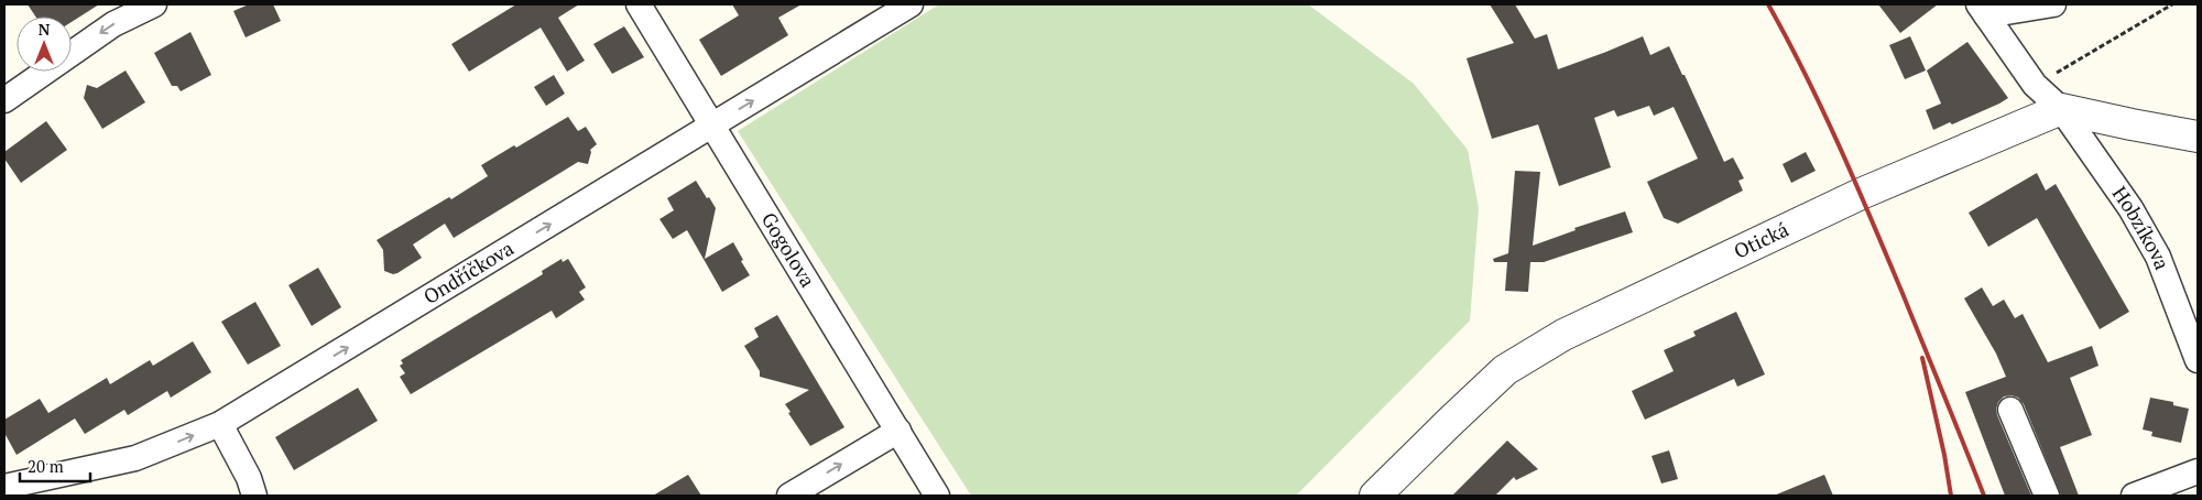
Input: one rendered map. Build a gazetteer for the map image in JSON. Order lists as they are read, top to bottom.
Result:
{
  "streets": {
    "street": [
      "Hobzíkova",
      "Otická",
      "Gogolova",
      "Ondříčkova"
    ]
  },
  "crossings": [
    ["Hobzíkova", "Otická"],
    ["Gogolova", "Ondříčkova"]
  ],
  "one_way": ["Ondříčkova"],
  "scale_bar": "20 m",
  "north": "top"
}
